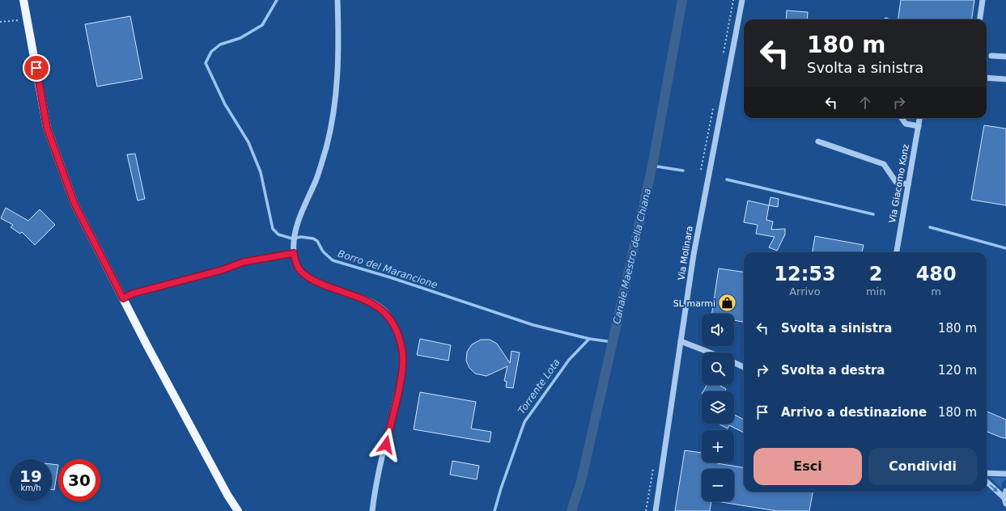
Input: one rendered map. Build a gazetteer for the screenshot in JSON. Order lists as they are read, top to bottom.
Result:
{
  "streets": {
    "street": ["Via Giacomo Konz", "Via Molinara"]
  },
  "water": ["Canale Maestro della Chiana", "Borro del Marancione", "Torrente Lota"],
  "places": {
    "shop": ["SL marmi"]
  },
  "page": {
    "turn": ["180 m", "Svolta a sinistra"],
    "eta": [
      "12:53",
      "Arrivo",
      "2",
      "min",
      "480",
      "m"
    ],
    "list": [
      {
        "name": "Svolta a sinistra",
        "value": "180 m"
      },
      {
        "name": "Svolta a destra",
        "value": "120 m"
      },
      {
        "name": "Arrivo a destinazione",
        "value": "180 m"
      }
    ],
    "map_buttons": ["+", "−"],
    "buttons": ["Esci", "Condividi"],
    "speed": "19 km/h",
    "limit": "30"
  }
}
